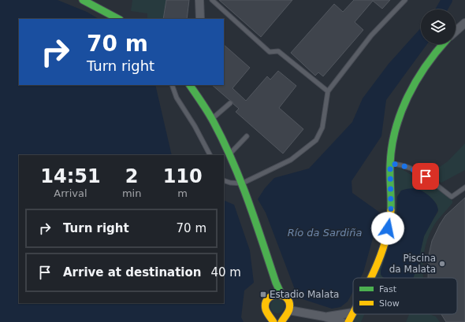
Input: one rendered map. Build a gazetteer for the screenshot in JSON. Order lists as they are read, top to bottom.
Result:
{
  "water": ["Río da Sardiña"],
  "places": {
    "other": ["Piscina da Malata"],
    "transit": ["Estadio Malata"]
  },
  "legend": ["Fast", "Slow"],
  "page": {
    "turn": ["70 m", "Turn right"],
    "eta": [
      "14:51",
      "Arrival",
      "2",
      "min",
      "110",
      "m"
    ],
    "list": [
      {
        "name": "Turn right",
        "value": "70 m"
      },
      {
        "name": "Arrive at destination",
        "value": "40 m"
      }
    ]
  }
}
